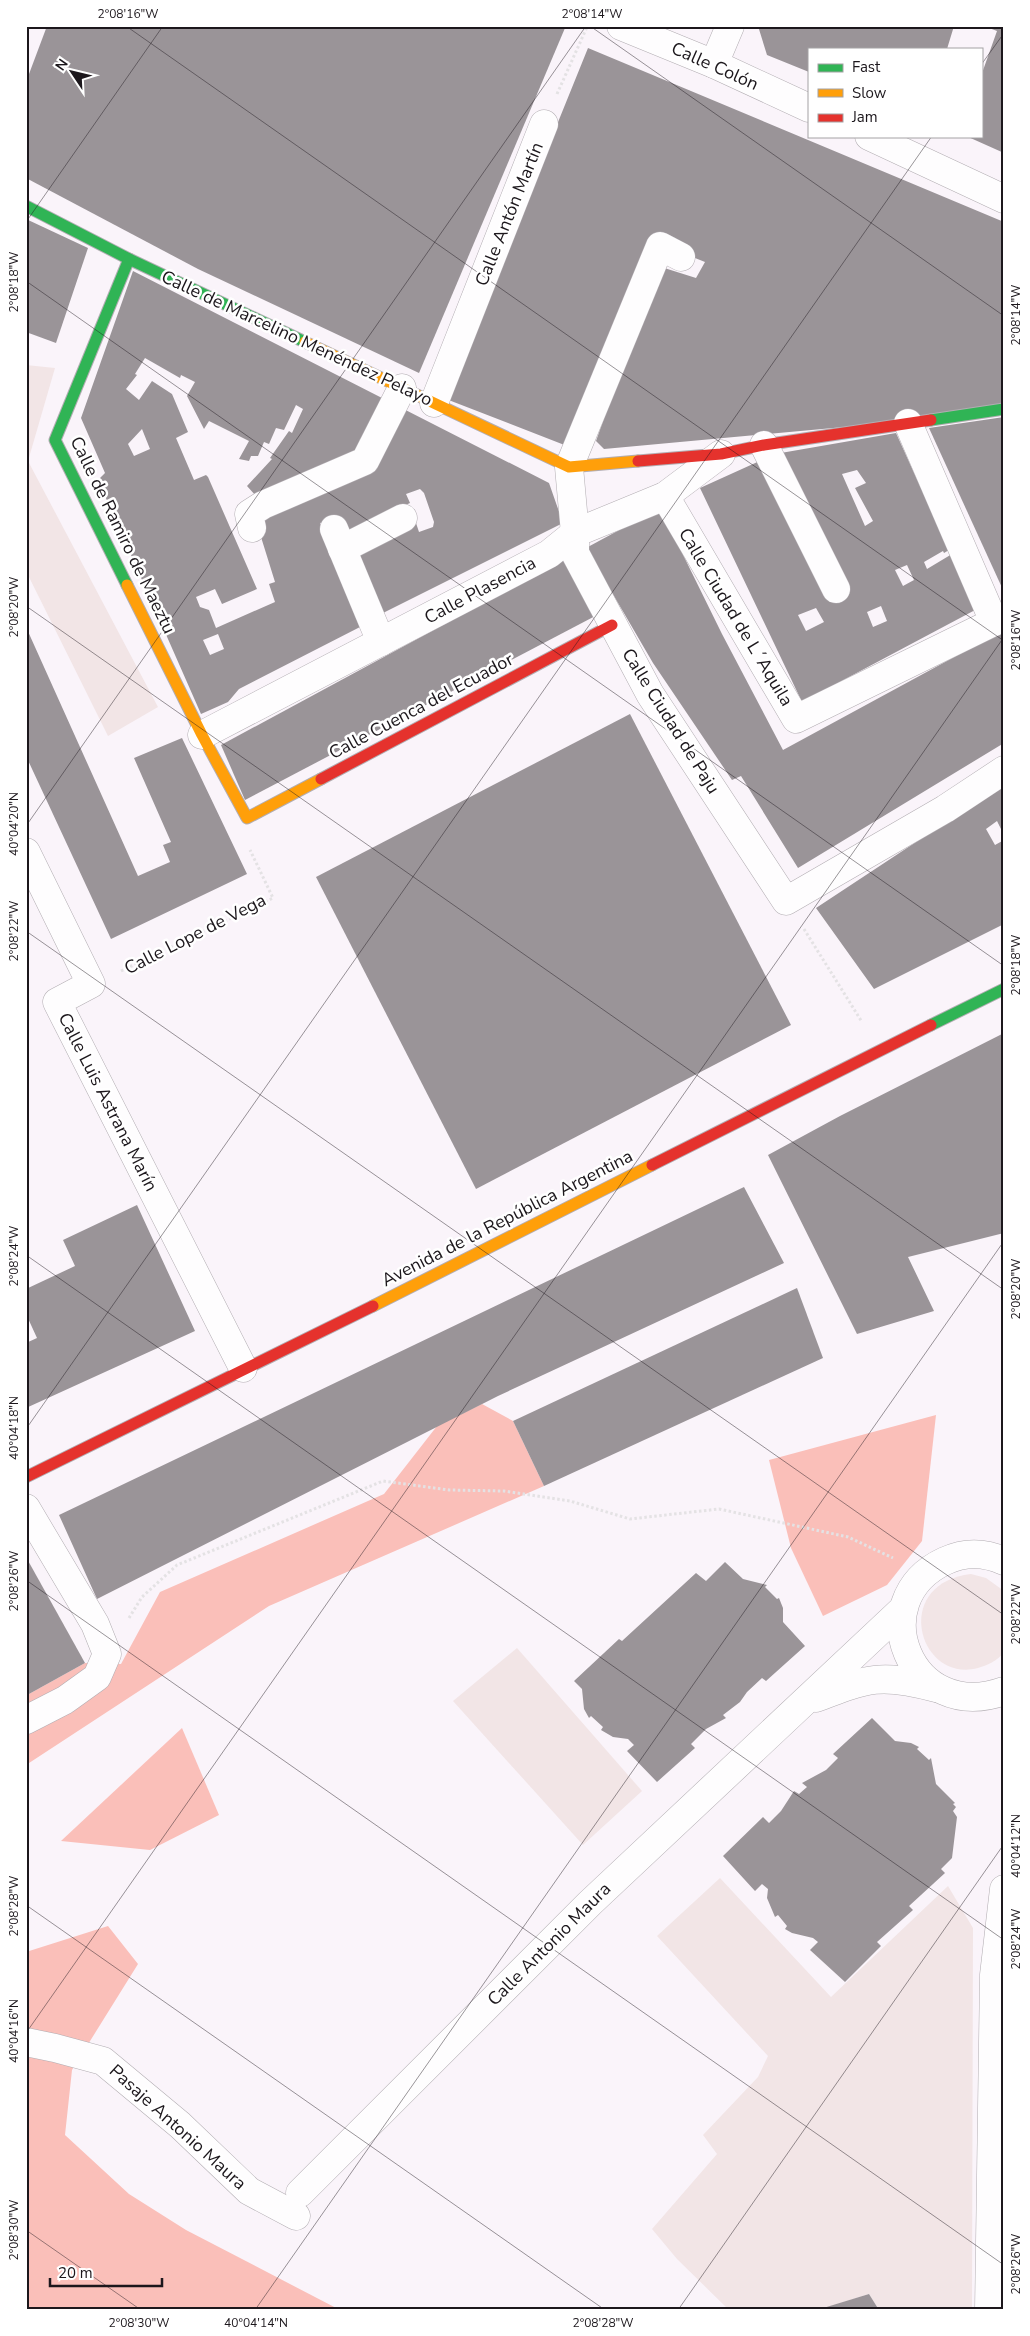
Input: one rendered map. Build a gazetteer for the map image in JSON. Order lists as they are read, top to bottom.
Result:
{
  "streets": {
    "street": [
      "Calle Colón",
      "Calle Antón Martín",
      "Calle de Marcelino Menéndez Pelayo",
      "Calle de Ramiro de Maeztu",
      "Calle Plasencia",
      "Calle Ciudad de L´Aquila",
      "Calle Cuenca del Ecuador",
      "Calle Ciudad de Paju",
      "Calle Luis Astrana Marín",
      "Avenida de la República Argentina",
      "Calle Antonio Maura",
      "Pasaje Antonio Maura"
    ],
    "path": ["Calle Lope de Vega"]
  },
  "crossings": [
    ["Calle Antón Martín", "Calle de Marcelino Menéndez Pelayo"],
    ["Calle de Marcelino Menéndez Pelayo", "Calle de Ramiro de Maeztu"],
    ["Calle de Marcelino Menéndez Pelayo", "Calle Plasencia"],
    ["Calle de Marcelino Menéndez Pelayo", "Calle Ciudad de L´Aquila"],
    ["Calle de Marcelino Menéndez Pelayo", "Calle Ciudad de Paju"],
    ["Calle de Ramiro de Maeztu", "Calle Plasencia"],
    ["Calle de Ramiro de Maeztu", "Calle Cuenca del Ecuador"],
    ["Calle de Ramiro de Maeztu", "Calle Lope de Vega"],
    ["Calle Plasencia", "Calle Ciudad de Paju"],
    ["Calle Cuenca del Ecuador", "Calle Ciudad de Paju"],
    ["Calle Cuenca del Ecuador", "Calle Lope de Vega"],
    ["Calle Lope de Vega", "Calle Luis Astrana Marín"],
    ["Calle Luis Astrana Marín", "Avenida de la República Argentina"],
    ["Calle Antonio Maura", "Pasaje Antonio Maura"]
  ],
  "legend": ["Fast", "Slow", "Jam"],
  "scale_bar": "20 m",
  "north": "top left",
  "coordinates": [
    "2°08'16\"W",
    "2°08'14\"W",
    "2°08'18\"W",
    "2°08'20\"W",
    "40°04'20\"N",
    "2°08'22\"W",
    "2°08'24\"W",
    "40°04'18\"N",
    "2°08'26\"W",
    "40°04'12\"N",
    "2°08'28\"W",
    "40°04'16\"N",
    "2°08'30\"W",
    "40°04'14\"N"
  ]
}
